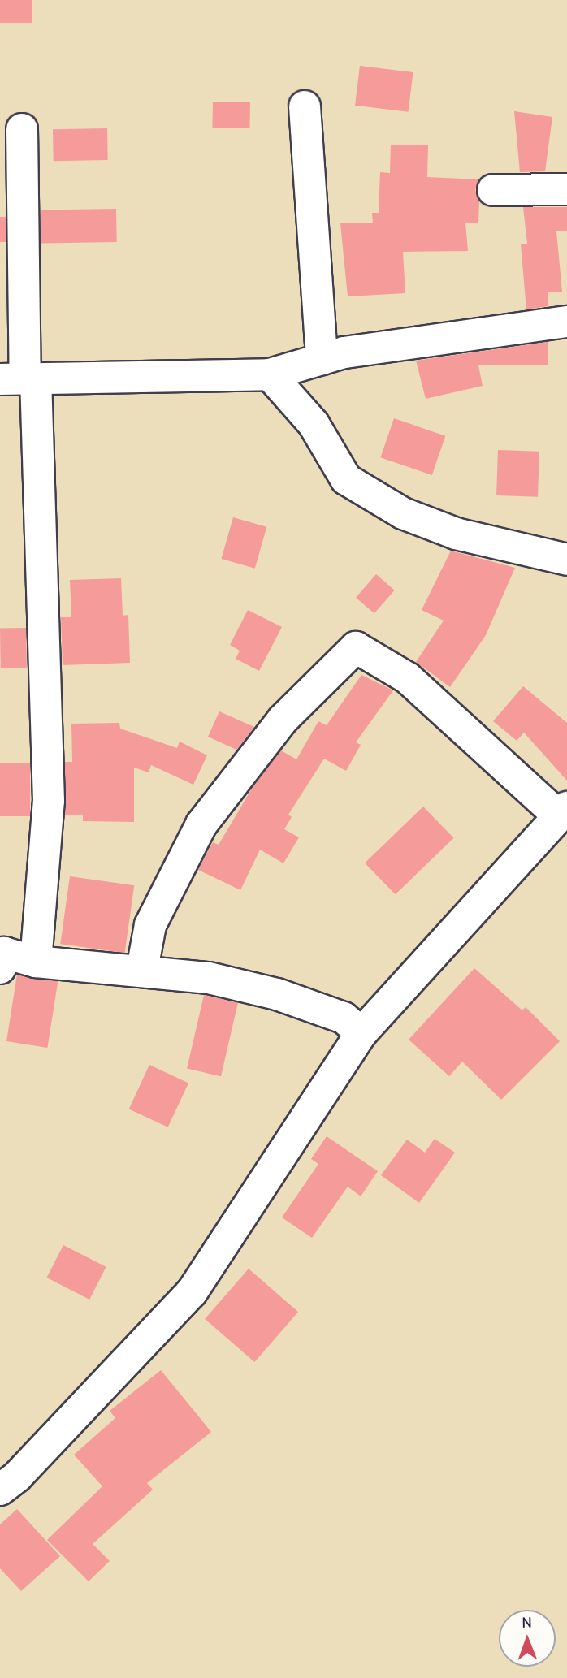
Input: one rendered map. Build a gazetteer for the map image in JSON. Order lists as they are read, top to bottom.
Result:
{
  "north": "top"
}
